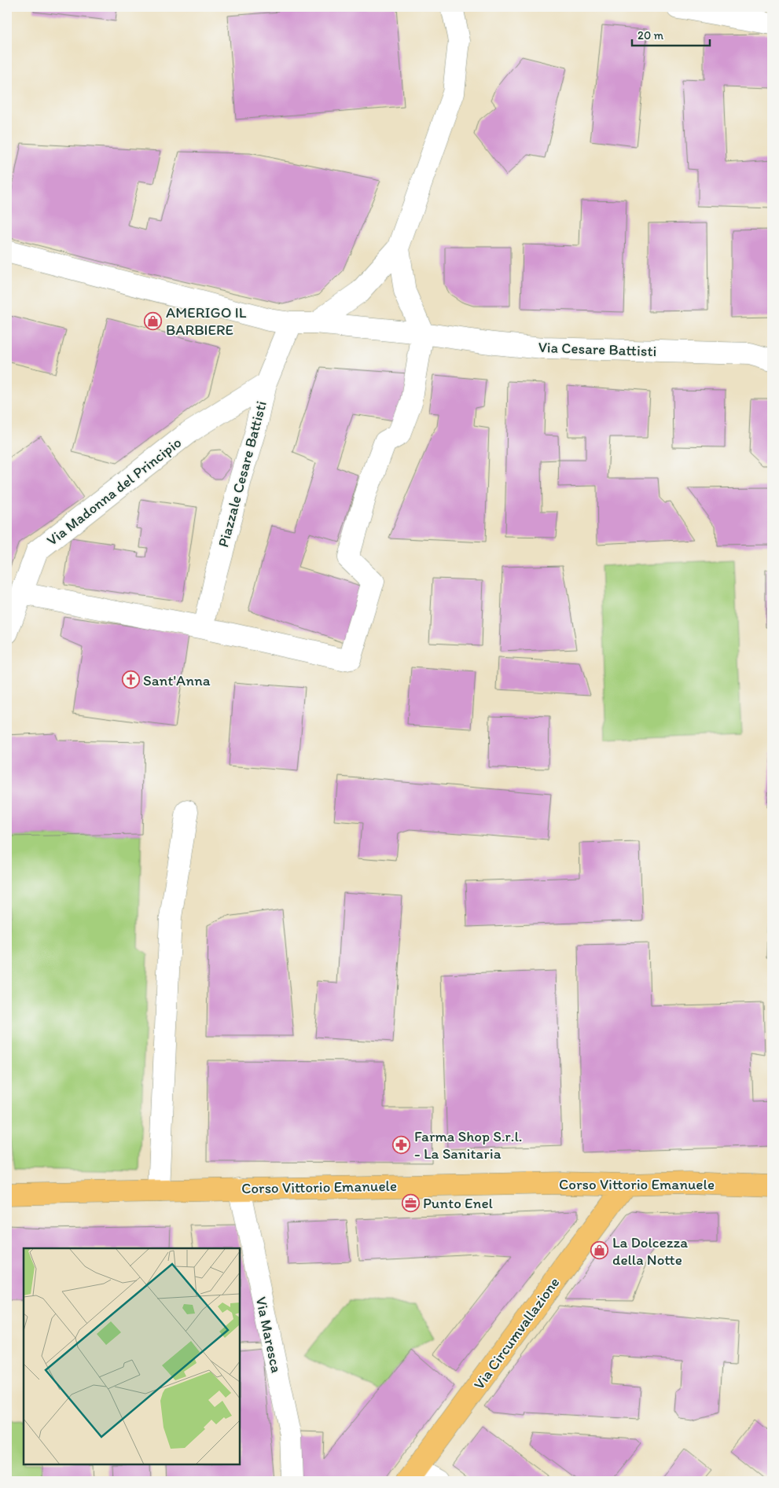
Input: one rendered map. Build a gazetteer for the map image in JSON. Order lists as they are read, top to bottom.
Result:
{
  "streets": {
    "main road": ["Corso Vittorio Emanuele", "Via Circumvallazione"],
    "street": [
      "Via Cesare Battisti",
      "Piazzale Cesare Battisti",
      "Via Madonna del Principio",
      "Via Maresca"
    ]
  },
  "crossings": [
    ["Via Cesare Battisti", "Piazzale Cesare Battisti"],
    ["Piazzale Cesare Battisti", "Via Madonna del Principio"],
    ["Corso Vittorio Emanuele", "Via Circumvallazione"],
    ["Corso Vittorio Emanuele", "Via Maresca"]
  ],
  "places": {
    "shop": ["AMERIGO IL BARBIERE", "La Dolcezza della Notte"],
    "church": ["Sant'Anna"],
    "pharmacy": ["Farma Shop S.r.l. - La Sanitaria"],
    "office": ["Punto Enel"]
  },
  "scale_bar": "20 m"
}
